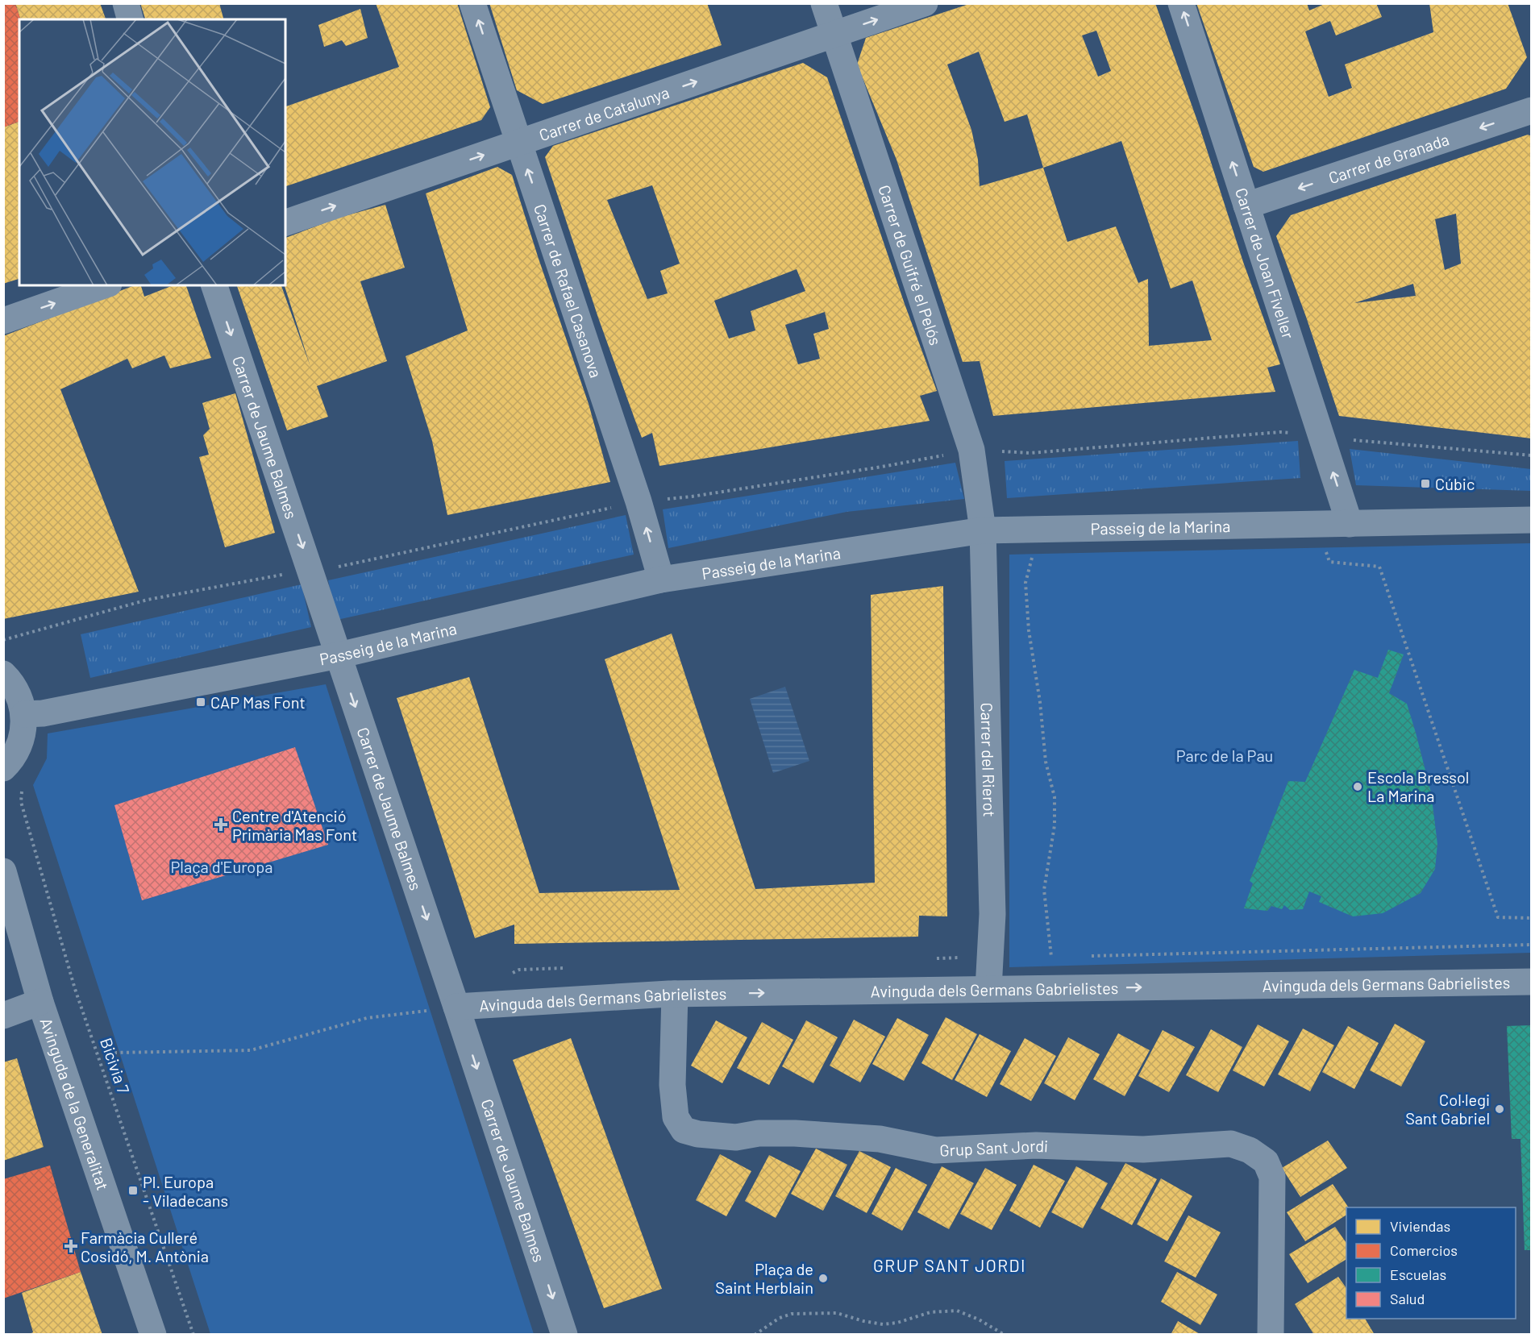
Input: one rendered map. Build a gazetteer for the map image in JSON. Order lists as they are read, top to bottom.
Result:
{
  "streets": {
    "street": [
      "Carrer de Catalunya",
      "Carrer de Granada",
      "Carrer de Joan Fiveller",
      "Carrer de Guifré el Pelós",
      "Carrer de Rafael Casanova",
      "Carrer de Jaume Balmes",
      "Passeig de la Marina",
      "Carrer del Rierot",
      "Avinguda dels Germans Gabrielistes",
      "Avinguda de la Generalitat",
      "Grup Sant Jordi"
    ],
    "path": ["Bicivia 7"]
  },
  "crossings": [
    ["Carrer de Catalunya", "Carrer de Guifré el Pelós"],
    ["Carrer de Catalunya", "Carrer de Rafael Casanova"],
    ["Carrer de Granada", "Carrer de Joan Fiveller"],
    ["Carrer de Joan Fiveller", "Passeig de la Marina"],
    ["Carrer de Guifré el Pelós", "Passeig de la Marina"],
    ["Carrer de Guifré el Pelós", "Carrer del Rierot"],
    ["Carrer de Rafael Casanova", "Passeig de la Marina"],
    ["Carrer de Jaume Balmes", "Passeig de la Marina"],
    ["Carrer de Jaume Balmes", "Avinguda dels Germans Gabrielistes"],
    ["Passeig de la Marina", "Carrer del Rierot"],
    ["Carrer del Rierot", "Avinguda dels Germans Gabrielistes"],
    ["Avinguda dels Germans Gabrielistes", "Grup Sant Jordi"]
  ],
  "one_way": [
    "Carrer de Catalunya",
    "Carrer de Granada",
    "Carrer de Joan Fiveller",
    "Carrer de Rafael Casanova",
    "Carrer de Jaume Balmes",
    "Avinguda dels Germans Gabrielistes"
  ],
  "districts": ["GRUP SANT JORDI"],
  "parks": ["Parc de la Pau", "Plaça d'Europa"],
  "places": {
    "transit": ["Cúbic", "CAP Mas Font", "Pl. Europa - Viladecans"],
    "other": ["Escola Bressol La Marina", "Col·legi Sant Gabriel", "Plaça de Saint Herblain"],
    "health": ["Centre d'Atenció Primària Mas Font", "Farmàcia Culleré Cosidó, M. Antònia"]
  },
  "legend": [
    "Viviendas",
    "Comercios",
    "Escuelas",
    "Salud"
  ]
}
